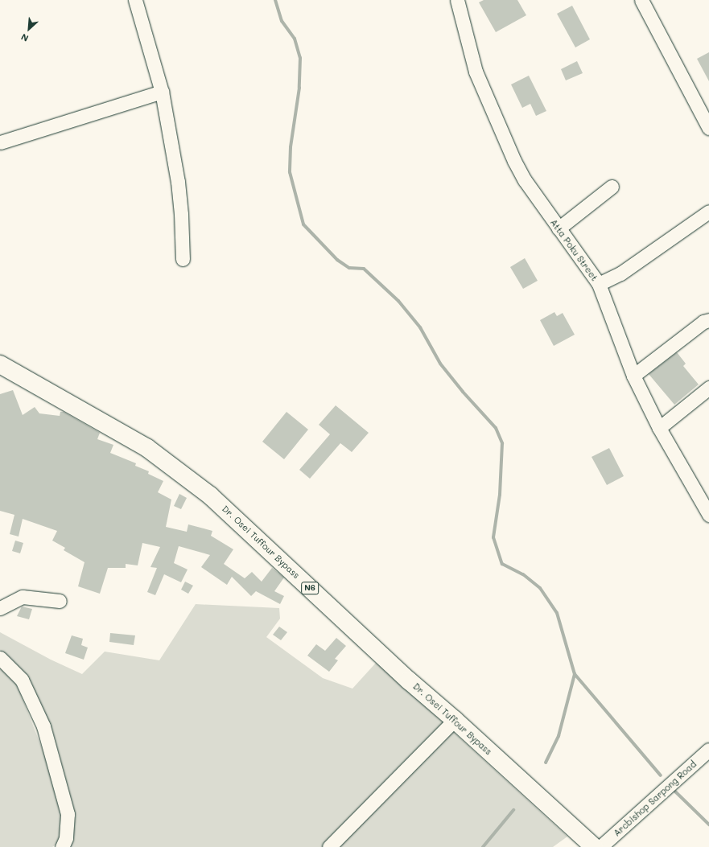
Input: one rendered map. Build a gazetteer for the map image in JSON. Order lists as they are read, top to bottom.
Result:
{
  "streets": {
    "highway": ["Dr. Osei Tuffour Bypass", "N6"],
    "street": ["Atta Poku Street", "Arcbishop Sarpong Road"]
  },
  "north": "bottom left"
}
